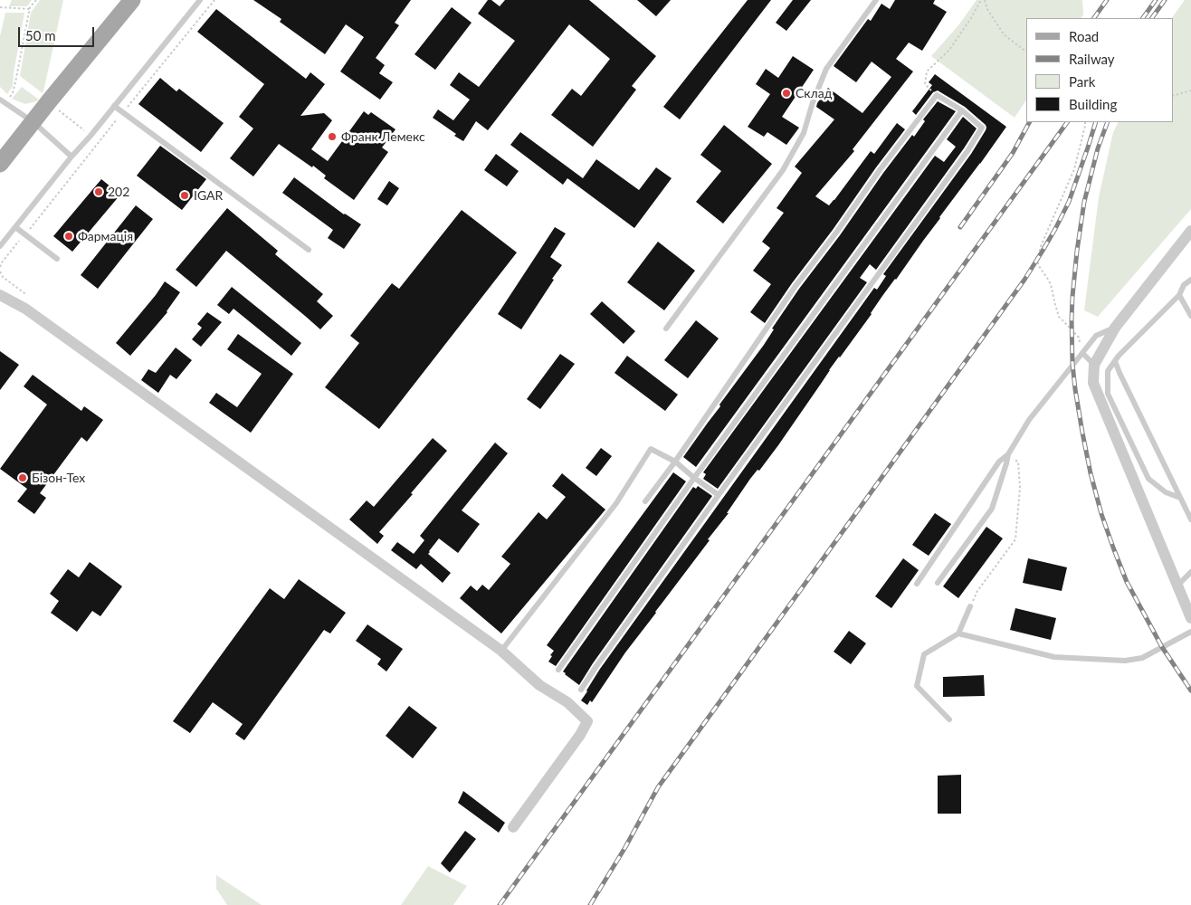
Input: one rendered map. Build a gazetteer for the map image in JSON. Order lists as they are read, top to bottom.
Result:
{
  "places": [
    "Склад",
    "Франк Лемекс",
    "202",
    "IGAR",
    "Фармація",
    "Бізон-Тех"
  ],
  "legend": [
    "Road",
    "Railway",
    "Park",
    "Building"
  ],
  "scale_bar": "50 m"
}
